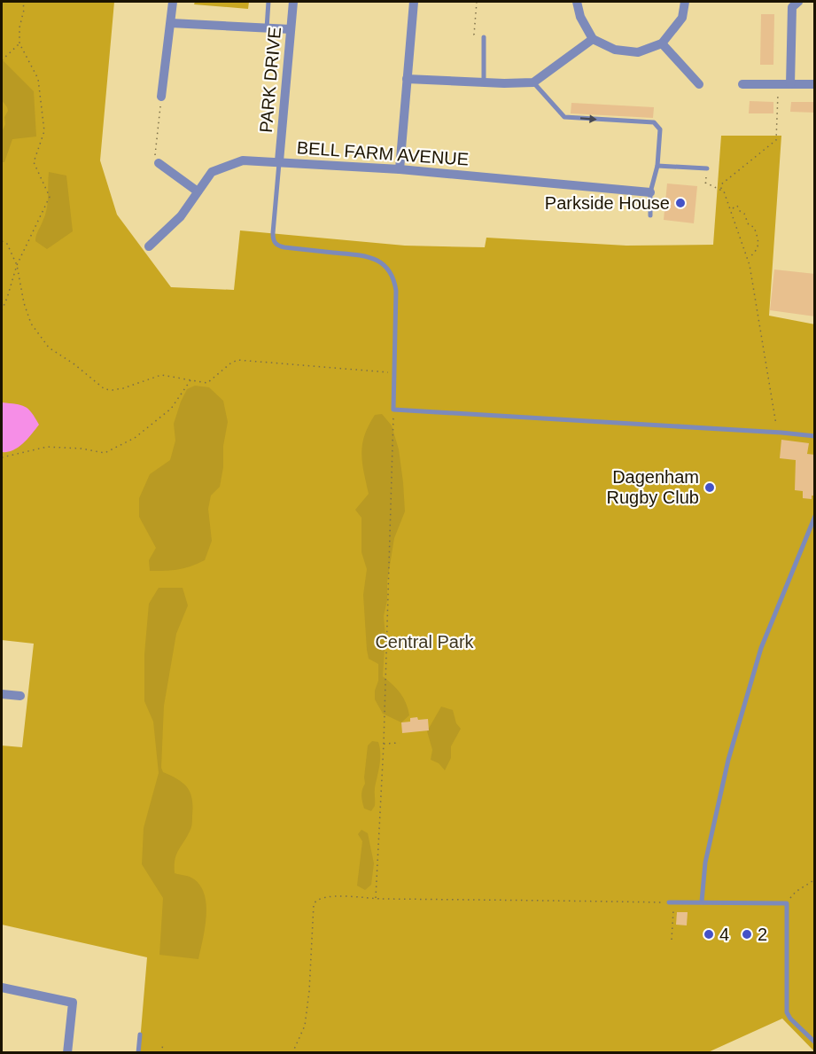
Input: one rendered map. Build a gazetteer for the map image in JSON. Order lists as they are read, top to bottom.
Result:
{
  "streets": {
    "street": ["PARK DRIVE", "BELL FARM AVENUE"]
  },
  "crossings": [
    ["PARK DRIVE", "BELL FARM AVENUE"]
  ],
  "parks": ["Central Park"],
  "places": [
    "Parkside House",
    "Dagenham Rugby Club",
    "4",
    "2"
  ]
}
